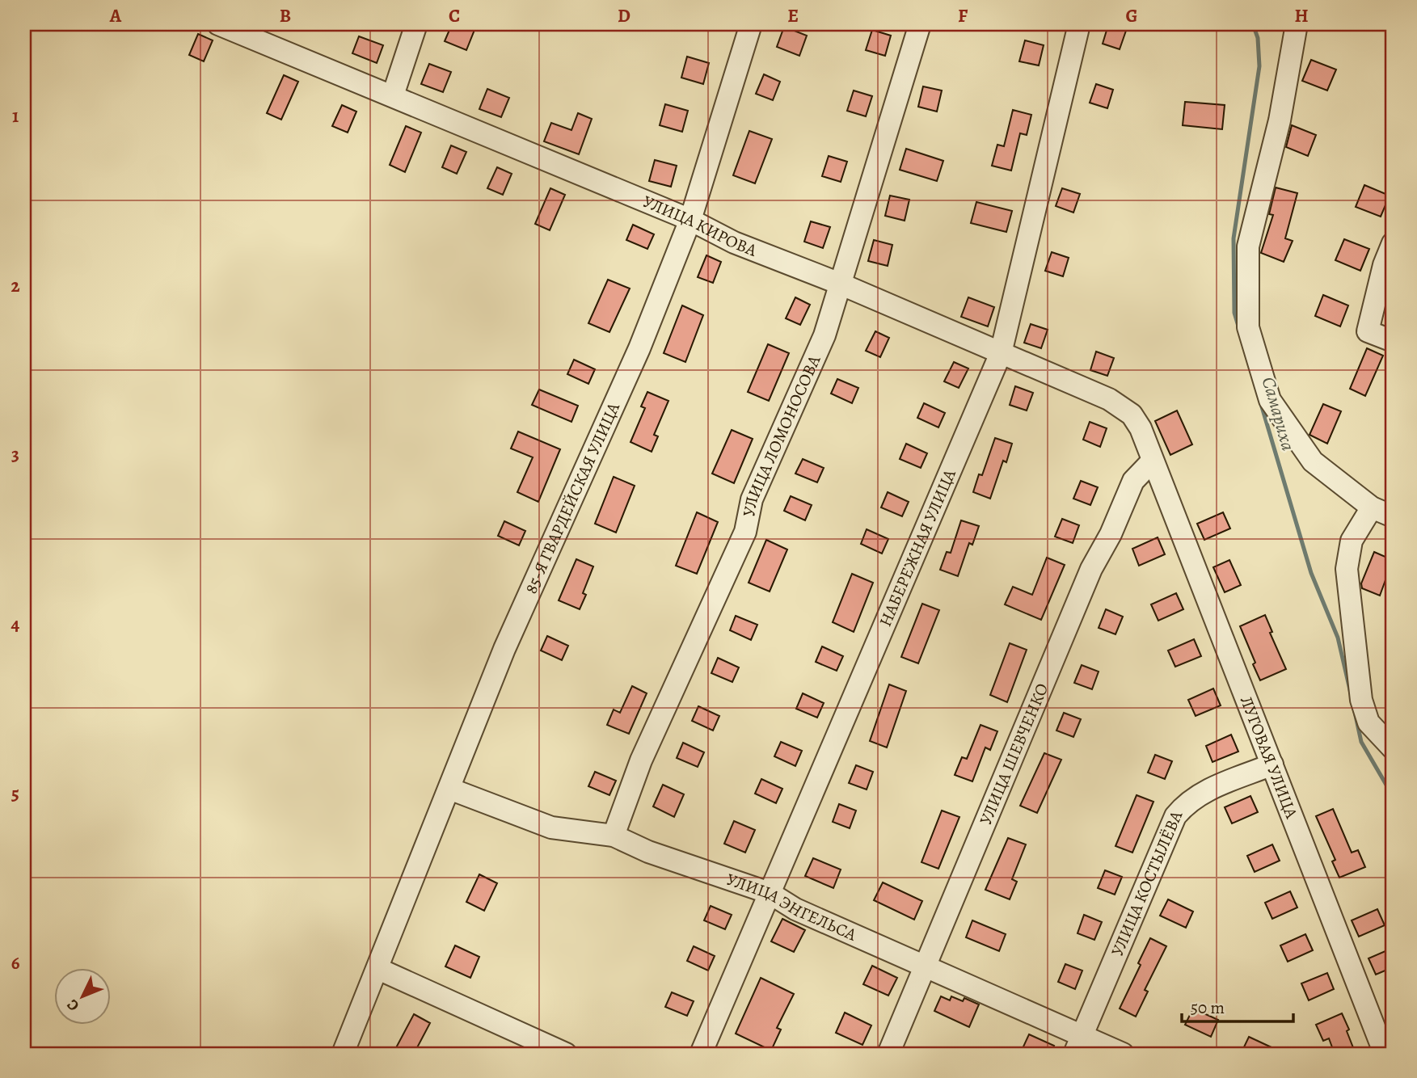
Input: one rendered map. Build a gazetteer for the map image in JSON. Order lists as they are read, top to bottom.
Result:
{
  "streets": {
    "street": [
      "УЛИЦА КИРОВА",
      "УЛИЦА ЛОМОНОСОВА",
      "85-Я ГВАРДЕЙСКАЯ УЛИЦА",
      "НАБЕРЕЖНАЯ УЛИЦА",
      "УЛИЦА ШЕВЧЕНКО",
      "ЛУГОВАЯ УЛИЦА",
      "УЛИЦА КОСТЫЛЁВА",
      "УЛИЦА ЭНГЕЛЬСА"
    ]
  },
  "crossings": [
    ["УЛИЦА КИРОВА", "УЛИЦА ЛОМОНОСОВА"],
    ["УЛИЦА КИРОВА", "85-Я ГВАРДЕЙСКАЯ УЛИЦА"],
    ["УЛИЦА КИРОВА", "НАБЕРЕЖНАЯ УЛИЦА"],
    ["УЛИЦА КИРОВА", "УЛИЦА ШЕВЧЕНКО"],
    ["УЛИЦА КИРОВА", "ЛУГОВАЯ УЛИЦА"],
    ["УЛИЦА ЛОМОНОСОВА", "УЛИЦА ЭНГЕЛЬСА"],
    ["85-Я ГВАРДЕЙСКАЯ УЛИЦА", "УЛИЦА ЭНГЕЛЬСА"],
    ["НАБЕРЕЖНАЯ УЛИЦА", "УЛИЦА ЭНГЕЛЬСА"],
    ["УЛИЦА ШЕВЧЕНКО", "ЛУГОВАЯ УЛИЦА"],
    ["УЛИЦА ШЕВЧЕНКО", "УЛИЦА ЭНГЕЛЬСА"],
    ["ЛУГОВАЯ УЛИЦА", "УЛИЦА КОСТЫЛЁВА"],
    ["УЛИЦА КОСТЫЛЁВА", "УЛИЦА ЭНГЕЛЬСА"]
  ],
  "water": ["Самариха"],
  "scale_bar": "50 m",
  "north": "bottom left",
  "grid": {
    "columns": [
      "A",
      "B",
      "C",
      "D",
      "E",
      "F",
      "G",
      "H"
    ],
    "rows": [
      "1",
      "2",
      "3",
      "4",
      "5",
      "6"
    ]
  }
}
